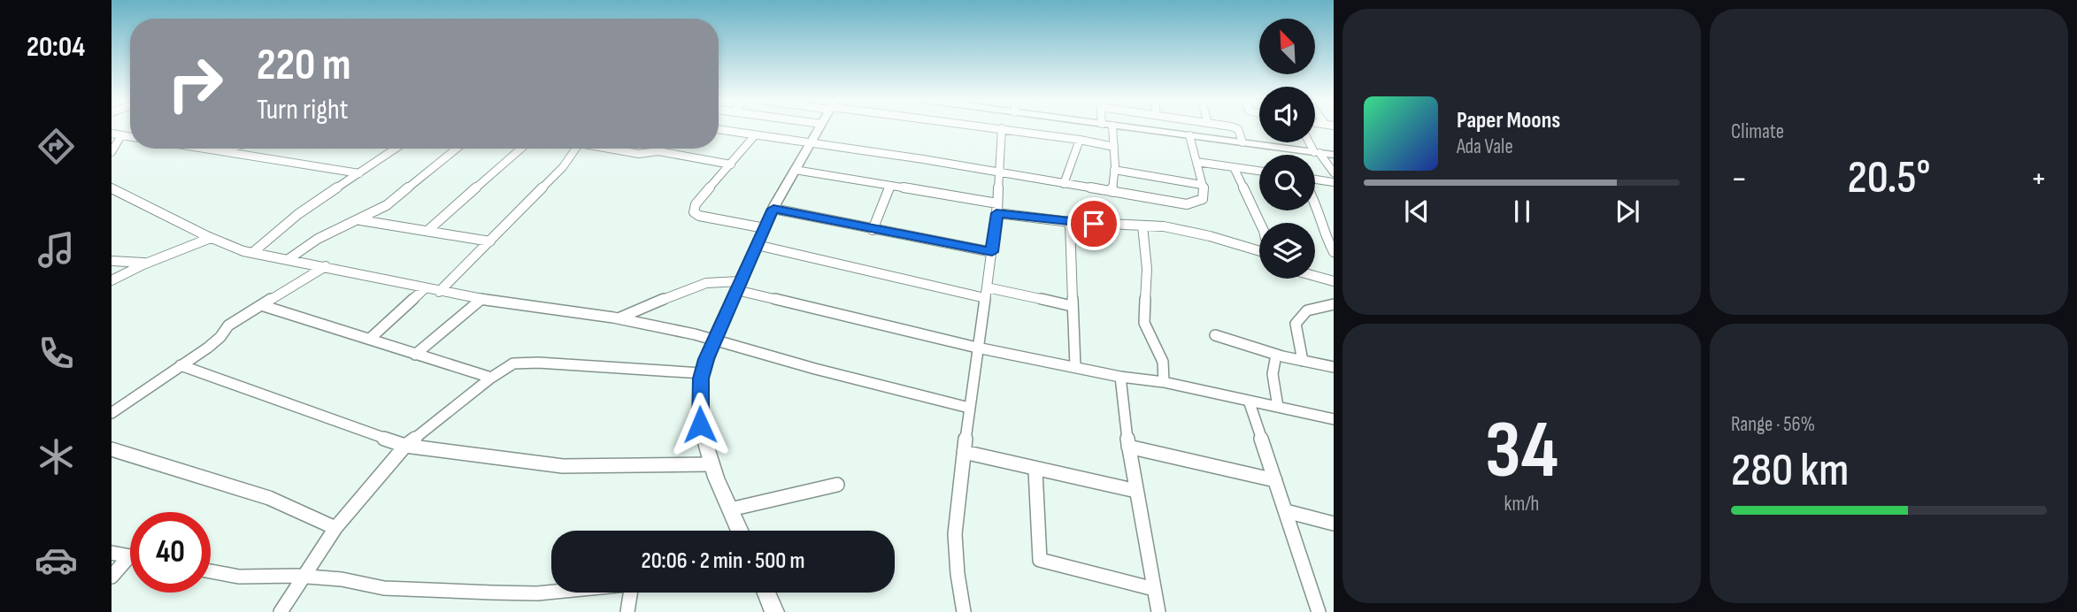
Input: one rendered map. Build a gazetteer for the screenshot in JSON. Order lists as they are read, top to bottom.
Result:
{
  "north": "top left",
  "page": {
    "tabs": "20:04",
    "tile": [
      "Climate",
      ["34", "km/h"],
      ["Range · 56%", "280 km"]
    ],
    "turn": ["220 m", "Turn right"],
    "song": ["Paper Moons", "Ada Vale"],
    "heat": ["−", "20.5°", "+"],
    "limit": "40",
    "trip": "20:06 · 2 min · 500 m"
  }
}
